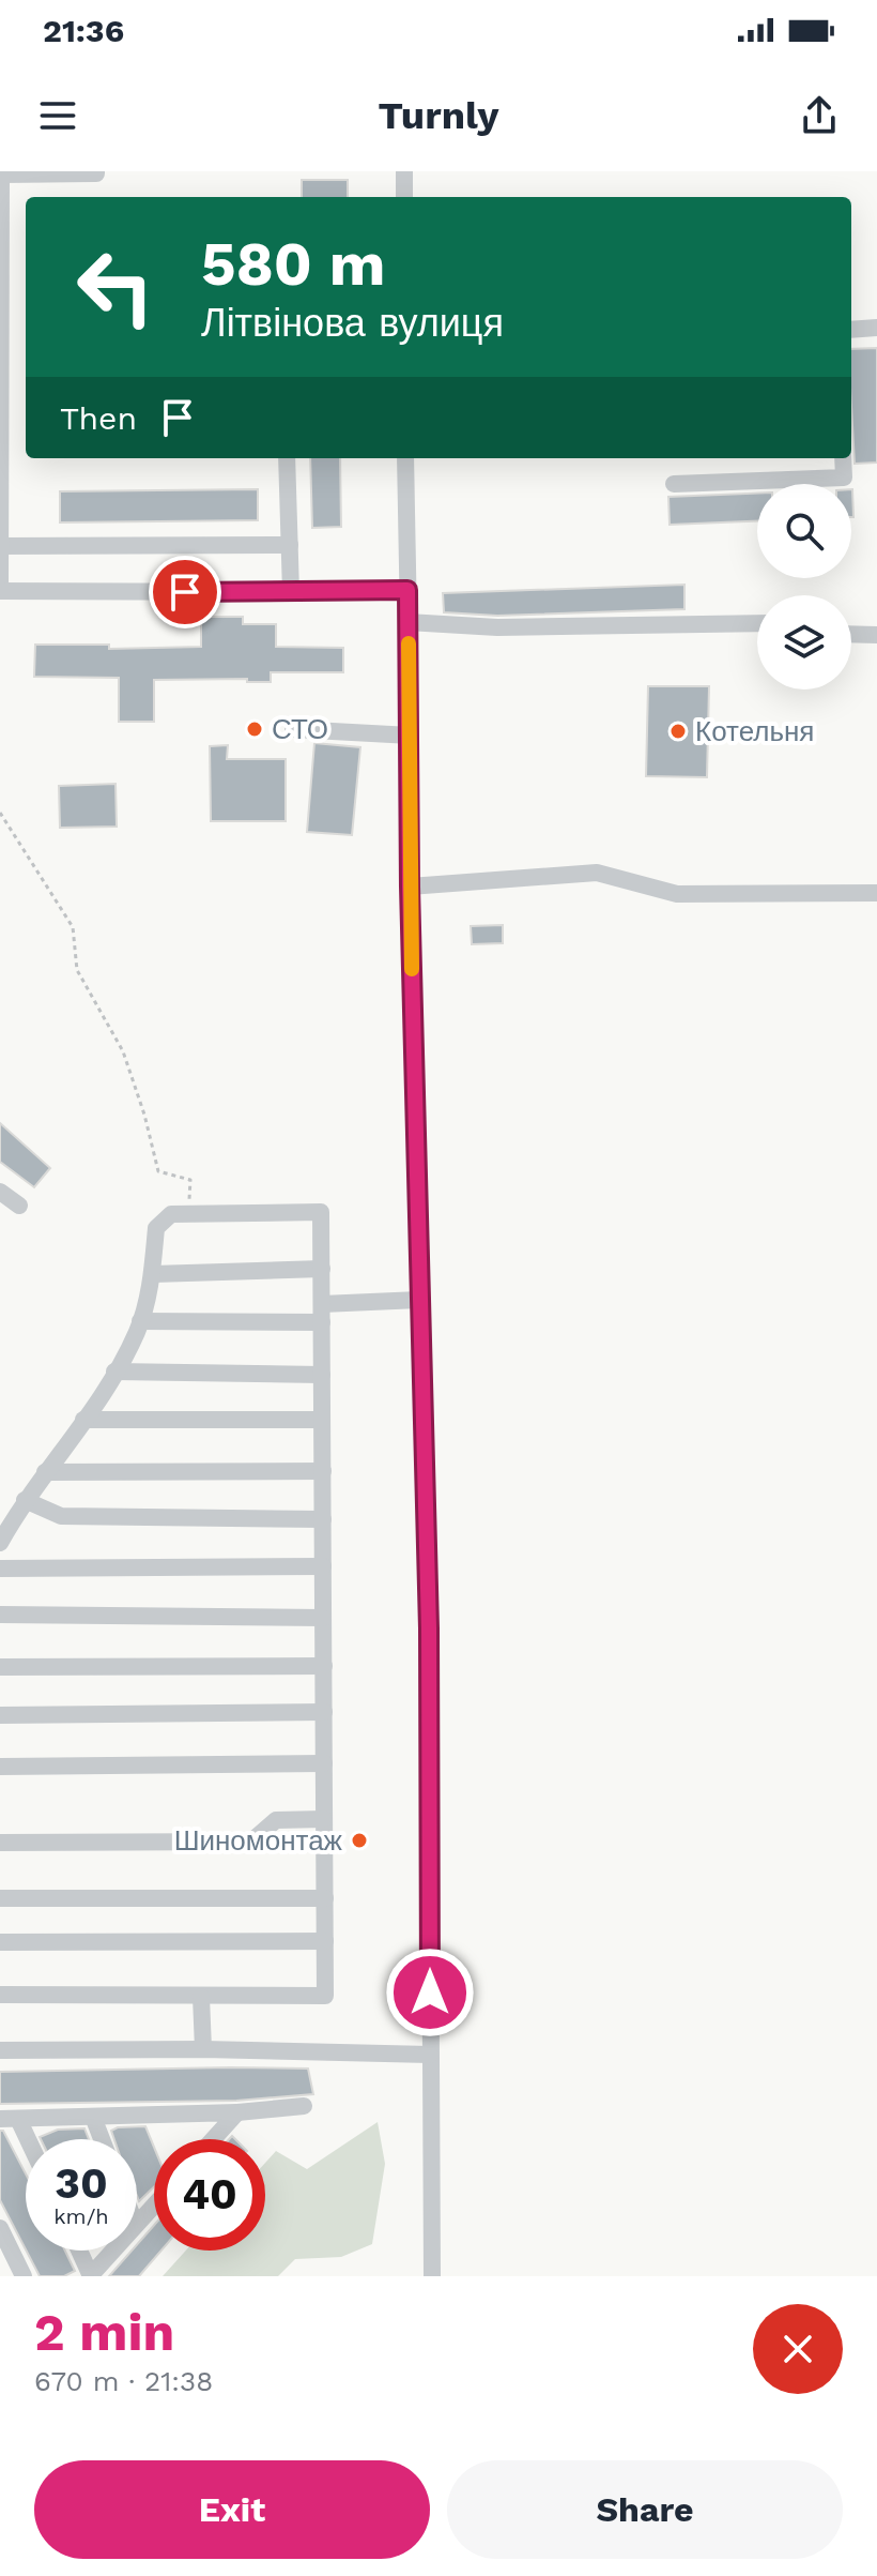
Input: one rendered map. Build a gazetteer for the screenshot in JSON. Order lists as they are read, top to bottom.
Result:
{
  "places": ["СТО", "Котельня", "Шиномонтаж"],
  "page": {
    "status": "21:36",
    "header": "Turnly",
    "turn": ["580 m", "Літвінова вулиця"],
    "then": "Then",
    "speed": "30 km/h",
    "limit": "40",
    "heading": ["2 min", "670 m · 21:38"],
    "buttons": ["Exit", "Share"]
  }
}
